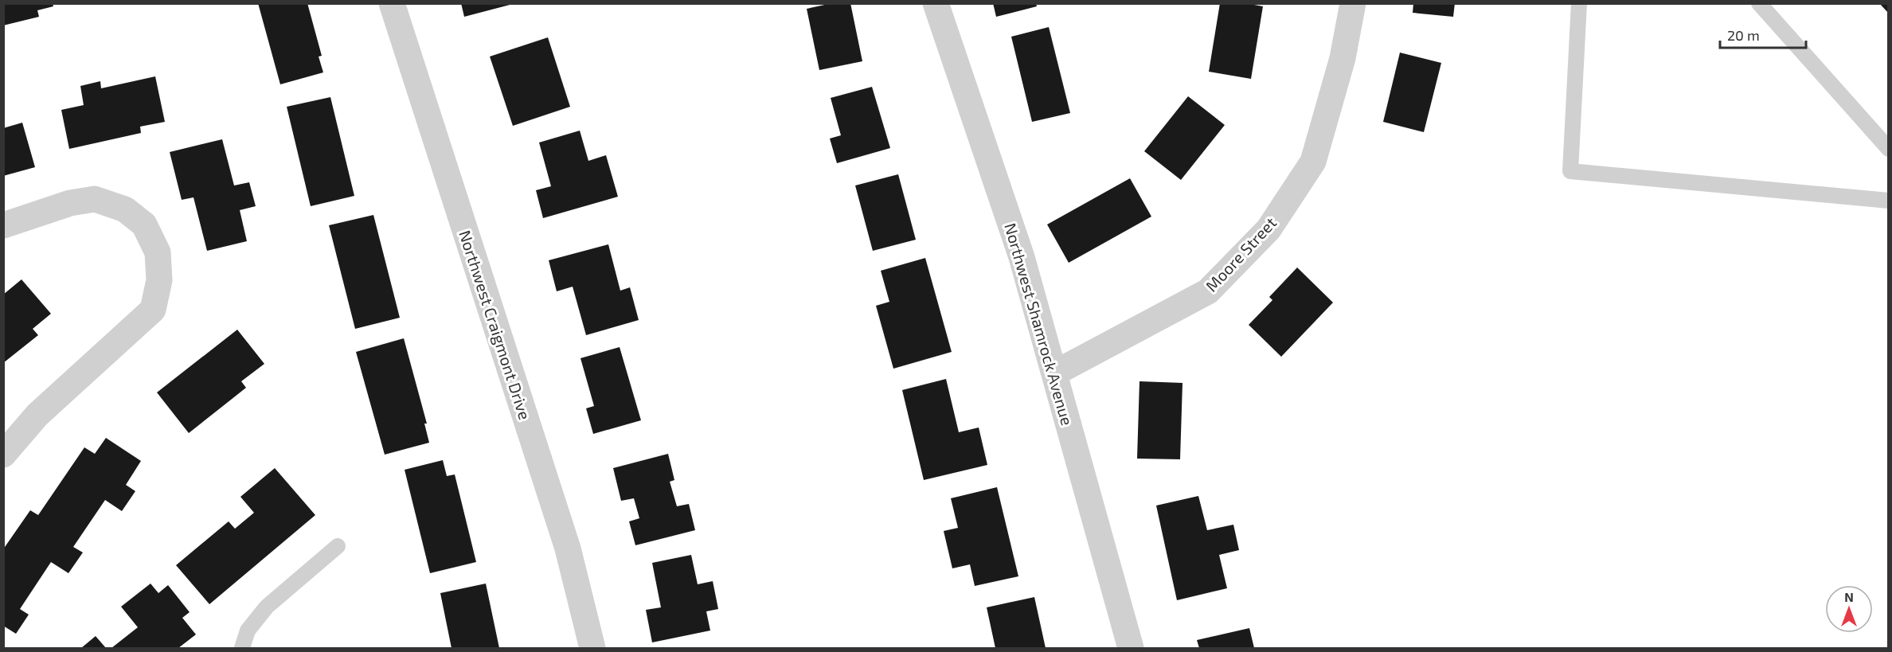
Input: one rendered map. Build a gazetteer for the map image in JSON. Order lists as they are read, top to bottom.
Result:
{
  "streets": {
    "street": ["Moore Street", "Northwest Shamrock Avenue", "Northwest Craigmont Drive"]
  },
  "crossings": [
    ["Moore Street", "Northwest Shamrock Avenue"]
  ],
  "scale_bar": "20 m",
  "north": "top"
}
